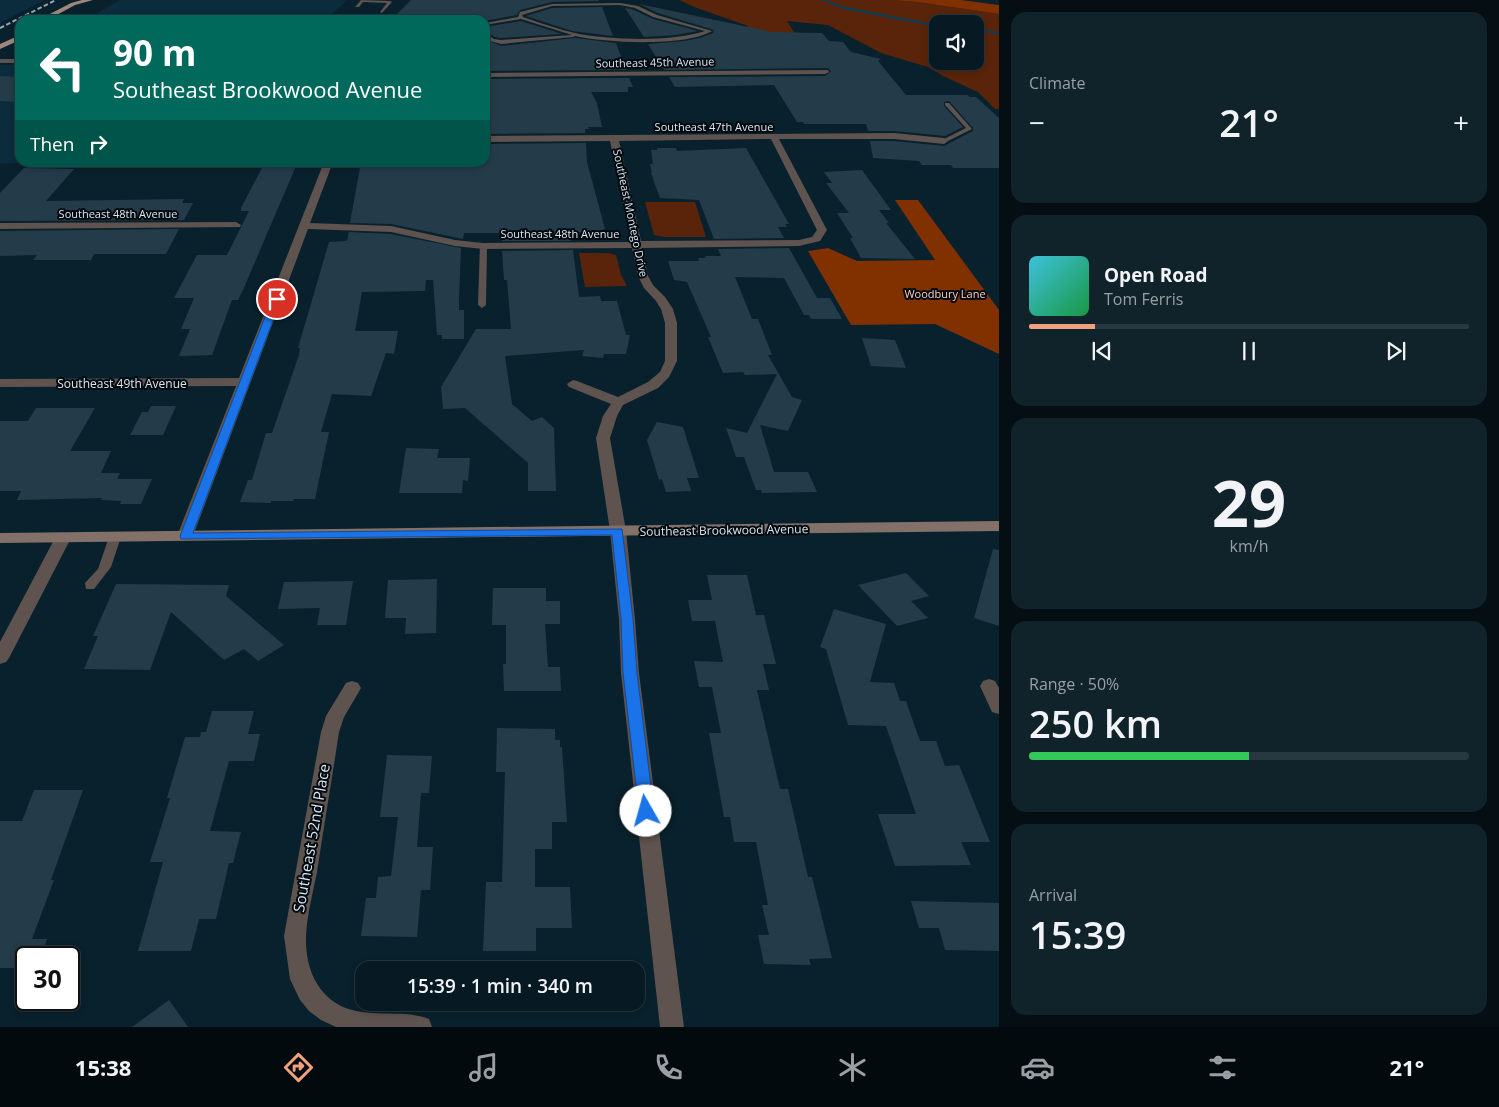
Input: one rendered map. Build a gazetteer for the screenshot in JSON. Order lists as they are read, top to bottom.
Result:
{
  "streets": {
    "main road": ["Southeast Brookwood Avenue"],
    "street": [
      "Southeast 45th Avenue",
      "Southeast 47th Avenue",
      "Southeast 48th Avenue",
      "Southeast Montego Drive",
      "Southeast 49th Avenue",
      "Southeast 52nd Place"
    ]
  },
  "crossings": [
    ["Southeast 47th Avenue", "Southeast 48th Avenue"],
    ["Southeast 47th Avenue", "Southeast Montego Drive"],
    ["Southeast 48th Avenue", "Southeast Montego Drive"]
  ],
  "parks": ["Woodbury Lane"],
  "page": {
    "tile": [
      "Climate",
      ["29", "km/h"],
      ["Range · 50%", "250 km"],
      ["Arrival", "15:39"]
    ],
    "turn": ["90 m", "Southeast Brookwood Avenue"],
    "heat": ["−", "21°", "+"],
    "then": "Then",
    "song": ["Open Road", "Tom Ferris"],
    "limit": "30",
    "trip": "15:39 · 1 min · 340 m",
    "tabs": ["15:38", "21°"]
  }
}
